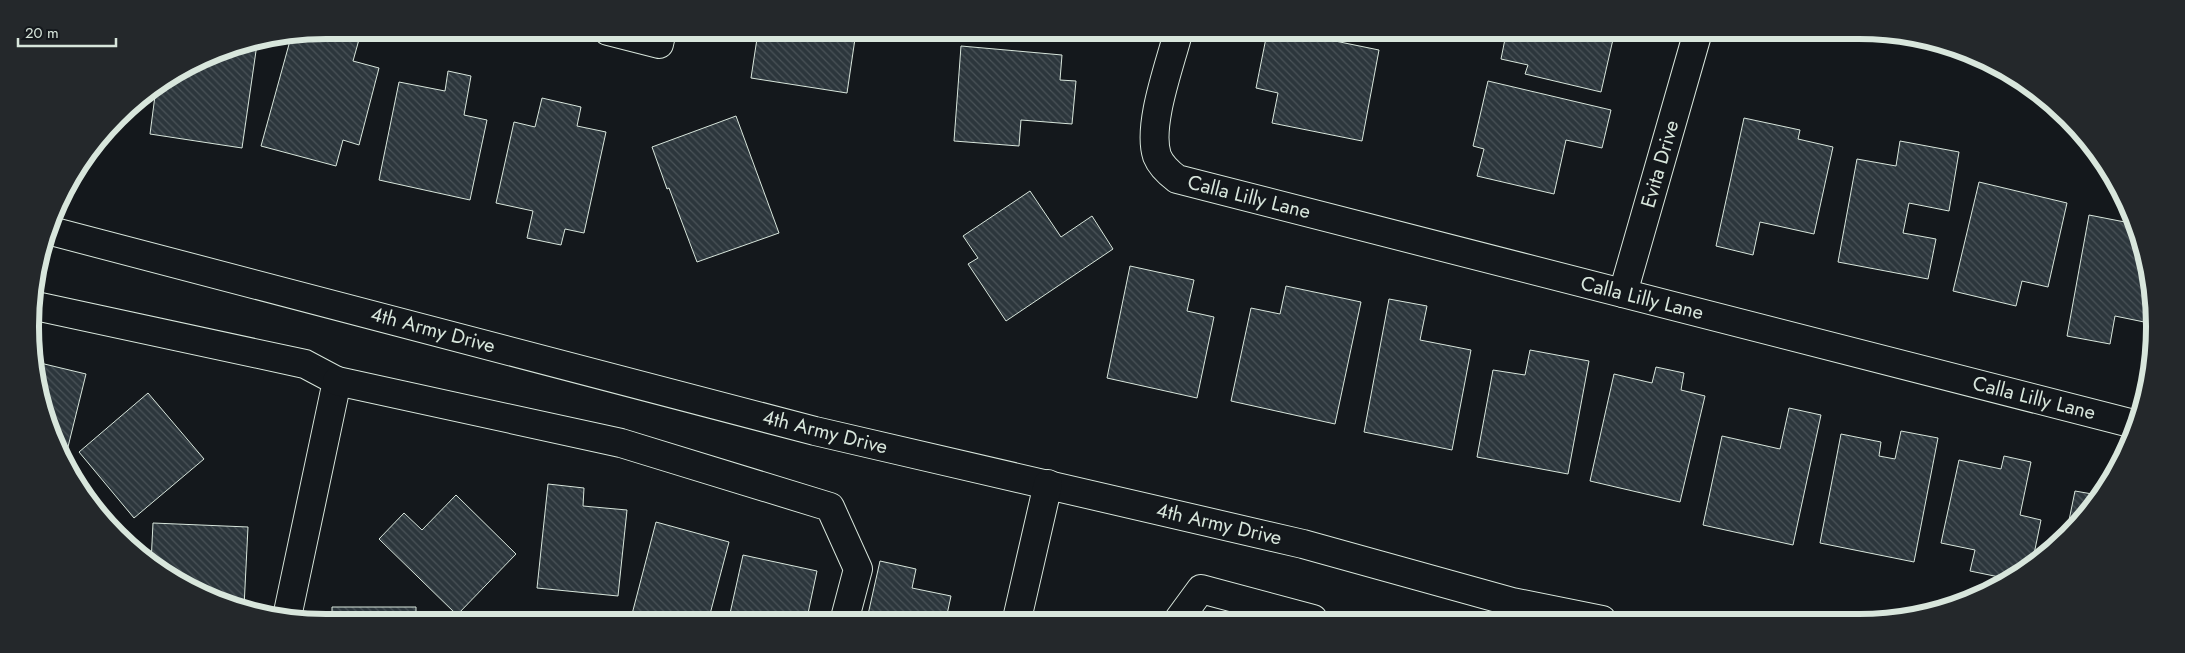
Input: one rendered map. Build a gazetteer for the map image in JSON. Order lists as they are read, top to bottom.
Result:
{
  "streets": {
    "street": ["Evita Drive", "Calla Lilly Lane", "4th Army Drive"]
  },
  "crossings": [
    ["Evita Drive", "Calla Lilly Lane"]
  ],
  "scale_bar": "20 m"
}
